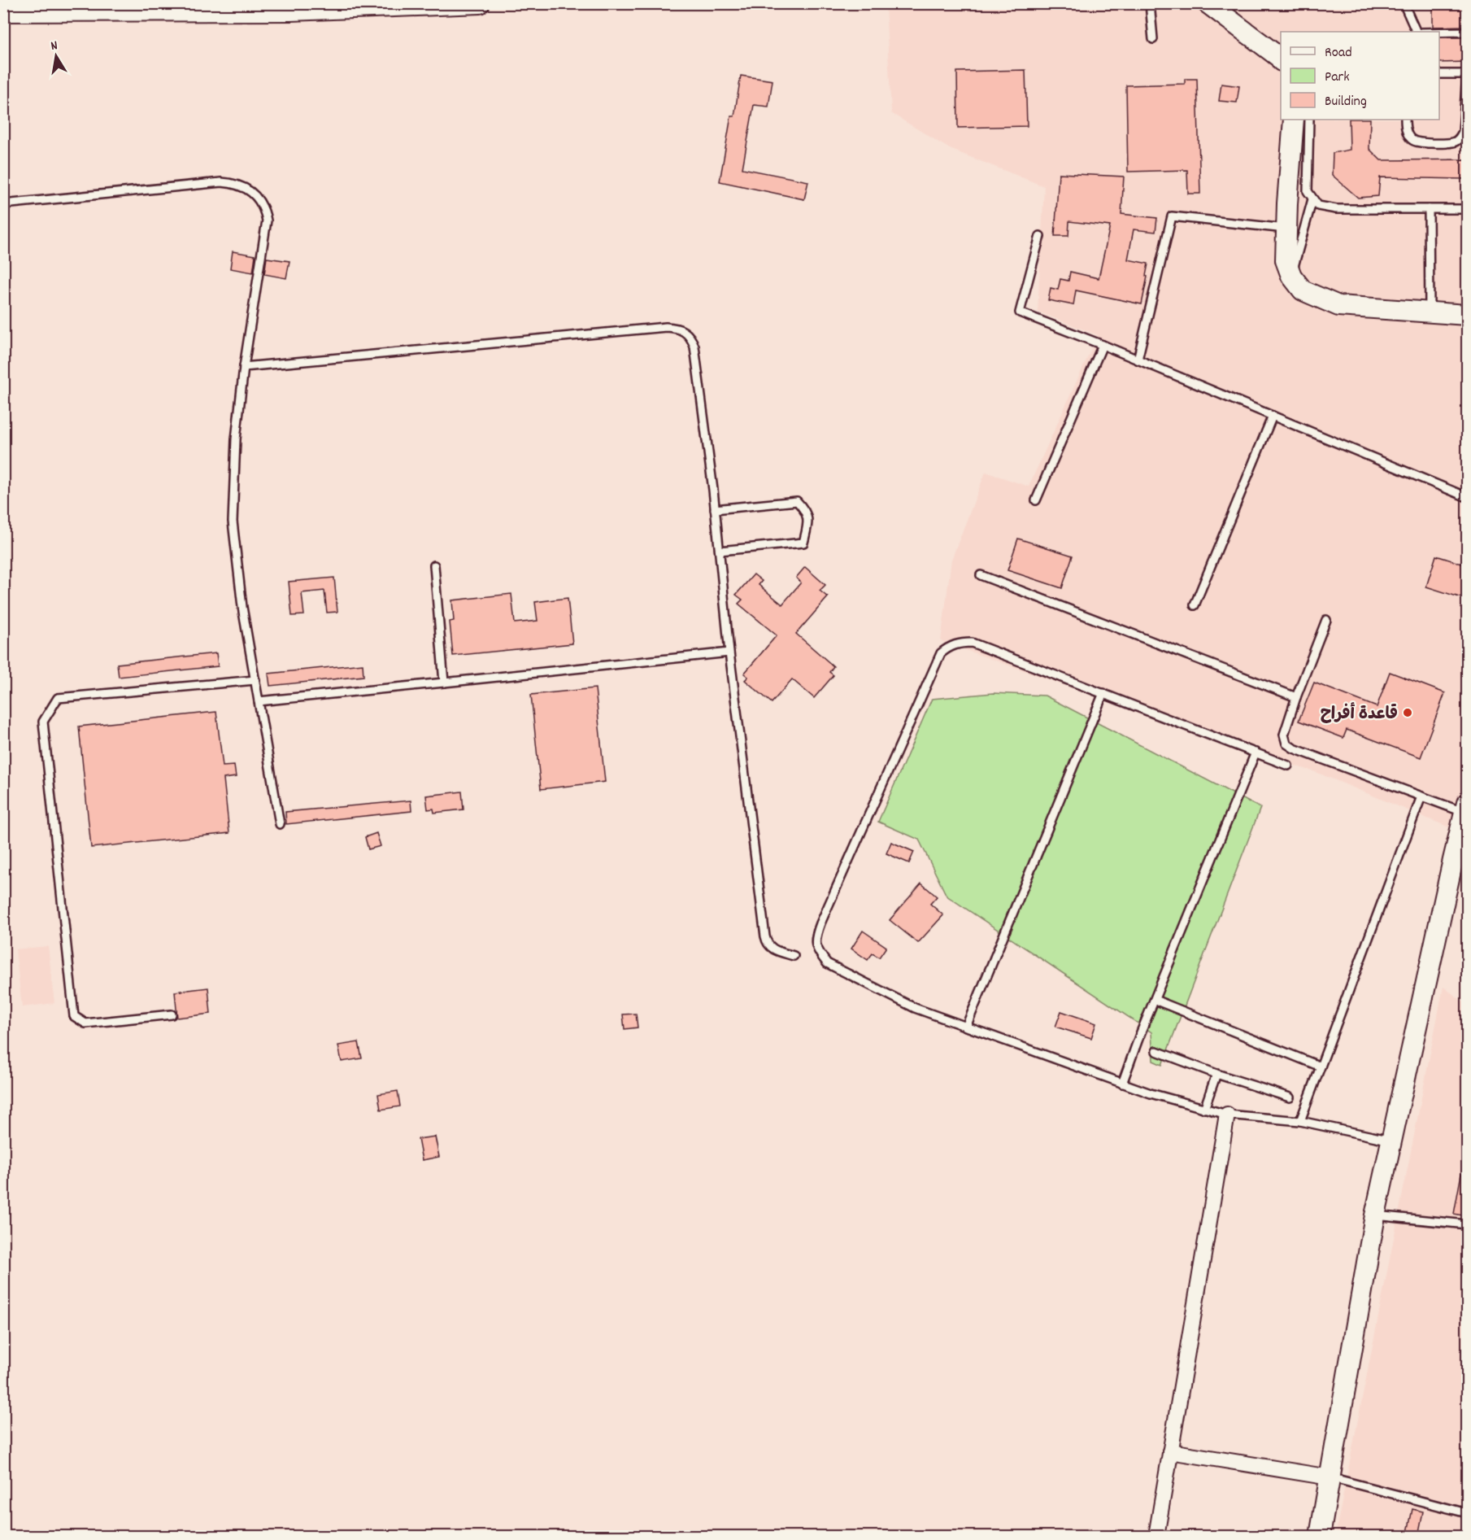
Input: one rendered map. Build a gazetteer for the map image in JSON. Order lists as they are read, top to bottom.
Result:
{
  "places": ["قاعدة أفراح"],
  "legend": ["Road", "Park", "Building"],
  "north": "top"
}
